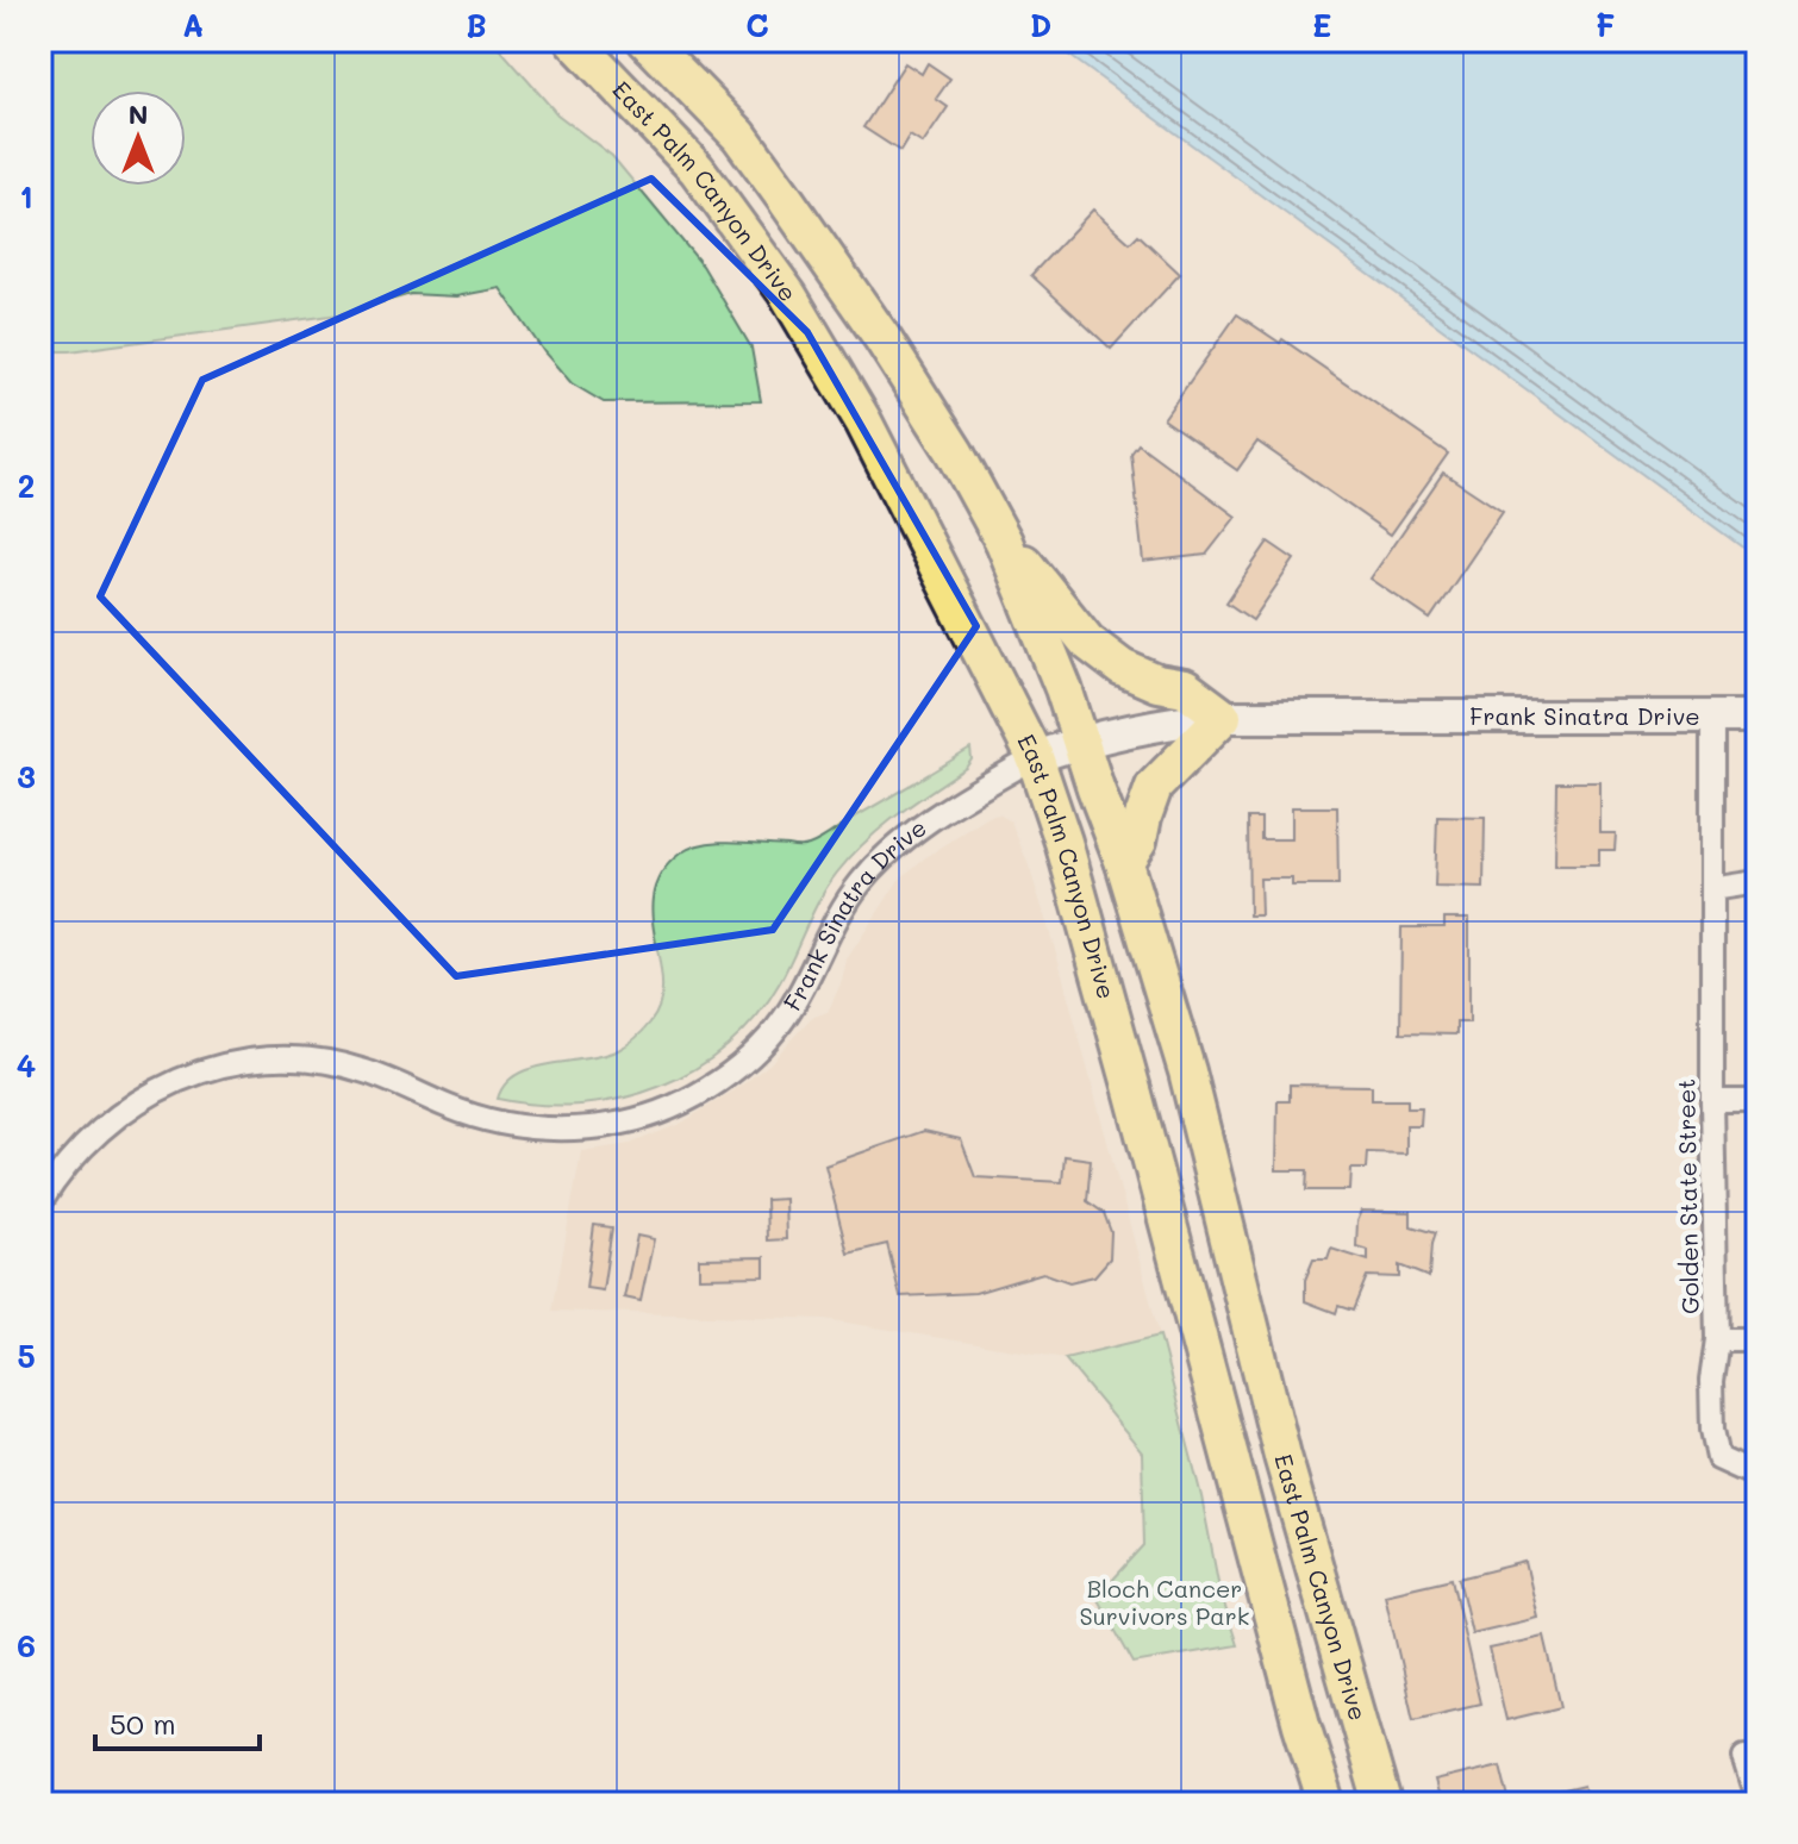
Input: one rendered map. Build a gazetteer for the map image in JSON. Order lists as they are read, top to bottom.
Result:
{
  "streets": {
    "main road": ["East Palm Canyon Drive", "Frank Sinatra Drive"],
    "street": ["Golden State Street"]
  },
  "crossings": [
    ["East Palm Canyon Drive", "Frank Sinatra Drive"],
    ["Frank Sinatra Drive", "Golden State Street"]
  ],
  "parks": ["Bloch Cancer Survivors Park"],
  "scale_bar": "50 m",
  "north": "top",
  "grid": {
    "columns": [
      "A",
      "B",
      "C",
      "D",
      "E",
      "F"
    ],
    "rows": [
      "1",
      "2",
      "3",
      "4",
      "5",
      "6"
    ]
  }
}
